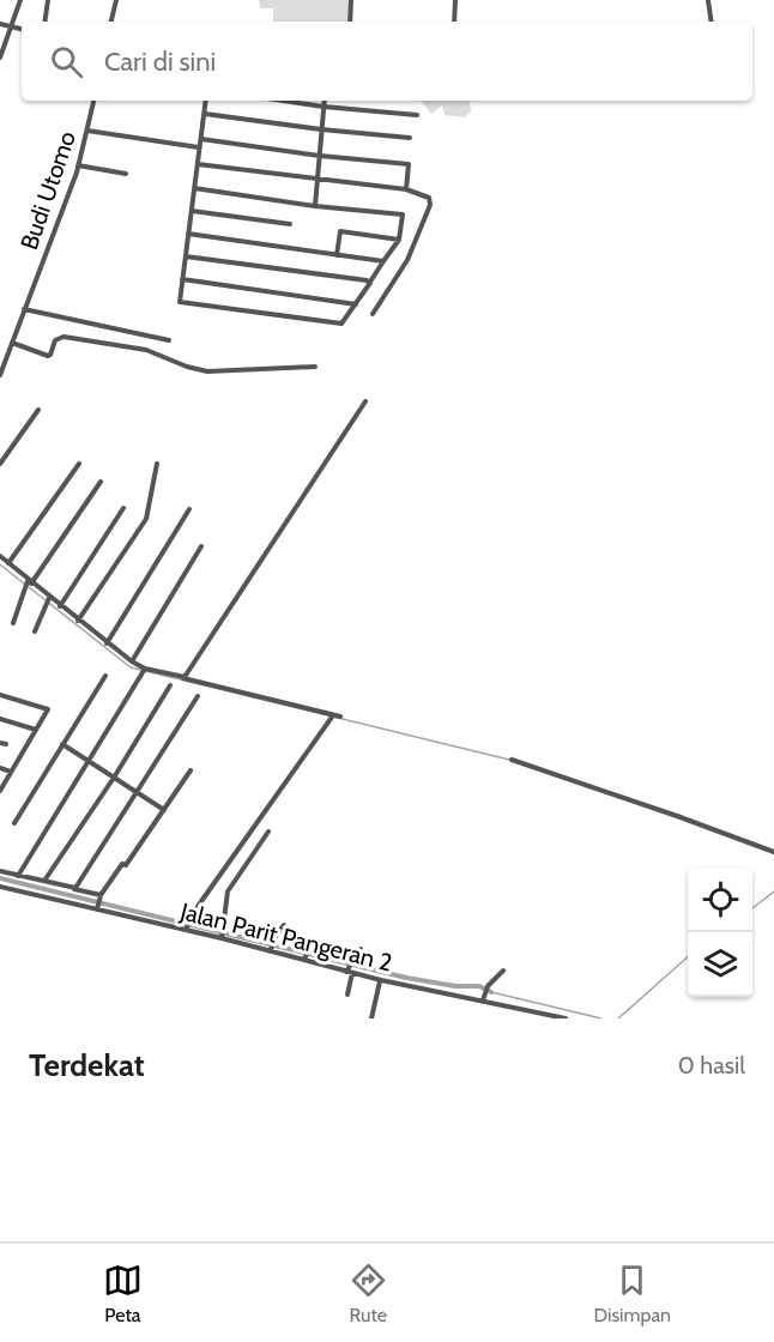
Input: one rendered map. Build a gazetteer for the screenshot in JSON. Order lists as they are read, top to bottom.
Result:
{
  "streets": {
    "street": ["Budi Utomo", "Jalan Parit Pangeran 2"]
  },
  "page": {
    "search": "Cari di sini",
    "heading": ["Terdekat", "0 hasil"],
    "nav": ["Peta", "Rute", "Disimpan"]
  }
}
